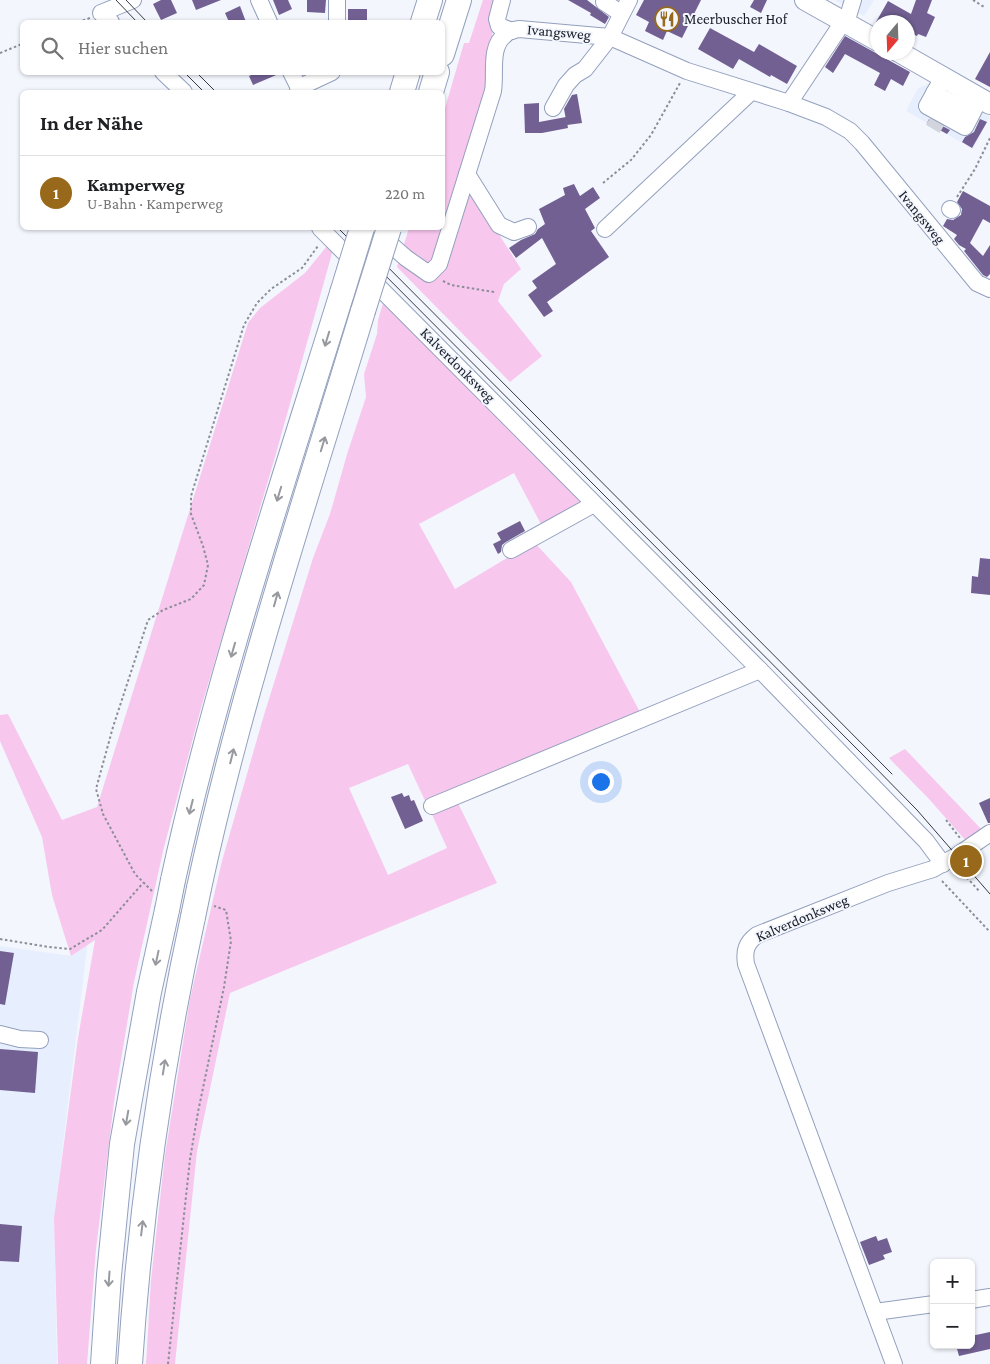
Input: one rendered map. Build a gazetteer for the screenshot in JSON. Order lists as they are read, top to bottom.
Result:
{
  "streets": {
    "street": ["Ivangsweg", "Kalverdonksweg"]
  },
  "places": {
    "restaurant": ["Meerbuscher Hof"]
  },
  "north": "bottom",
  "page": {
    "search": "Hier suchen",
    "heading": "In der Nähe",
    "list": [
      {
        "mark": "1",
        "name": "Kamperweg",
        "note": "U-Bahn · Kamperweg",
        "value": "220 m"
      }
    ],
    "pins": "1",
    "map_buttons": ["+", "−"]
  }
}
